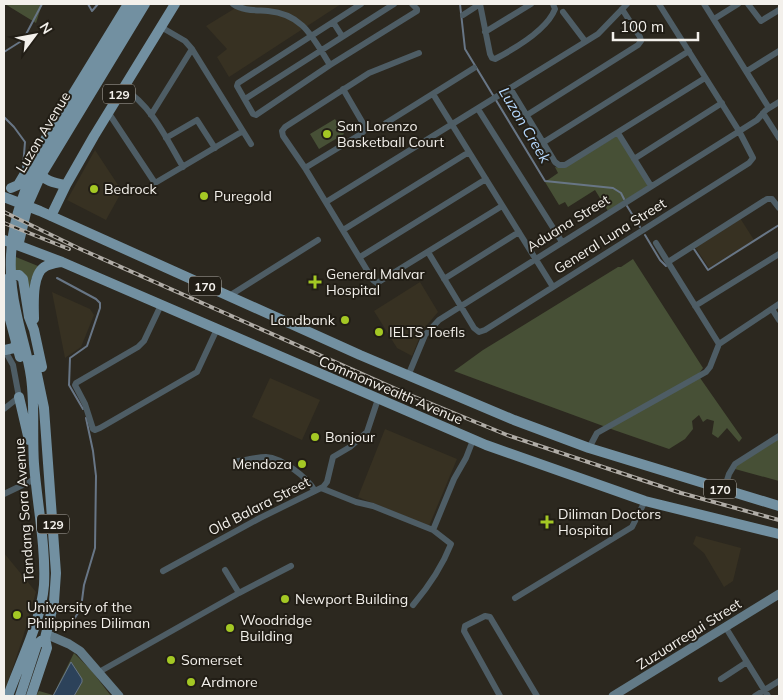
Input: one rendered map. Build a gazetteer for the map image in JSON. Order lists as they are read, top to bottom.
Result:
{
  "streets": {
    "main road": [
      "129",
      "Luzon Avenue",
      "170",
      "Commonwealth Avenue",
      "Tandang Sora Avenue"
    ],
    "street": [
      "Aduana Street",
      "General Luna Street",
      "Old Balara Street",
      "Zuzuarregui Street"
    ]
  },
  "crossings": [
    ["129", "Commonwealth Avenue"],
    ["Luzon Avenue", "Commonwealth Avenue"],
    ["Luzon Avenue", "Tandang Sora Avenue"],
    ["Aduana Street", "General Luna Street"],
    ["Aduana Street", "Commonwealth Avenue"],
    ["Commonwealth Avenue", "Old Balara Street"]
  ],
  "water": ["Luzon Creek"],
  "places": {
    "other": [
      "San Lorenzo Basketball Court",
      "Bedrock",
      "Puregold",
      "Landbank",
      "IELTS Toefls",
      "Bonjour",
      "Mendoza",
      "Newport Building",
      "University of the Philippines Diliman",
      "Woodridge Building",
      "Somerset",
      "Ardmore"
    ],
    "health": ["General Malvar Hospital", "Diliman Doctors Hospital"]
  },
  "scale_bar": "100 m",
  "north": "top right"
}
